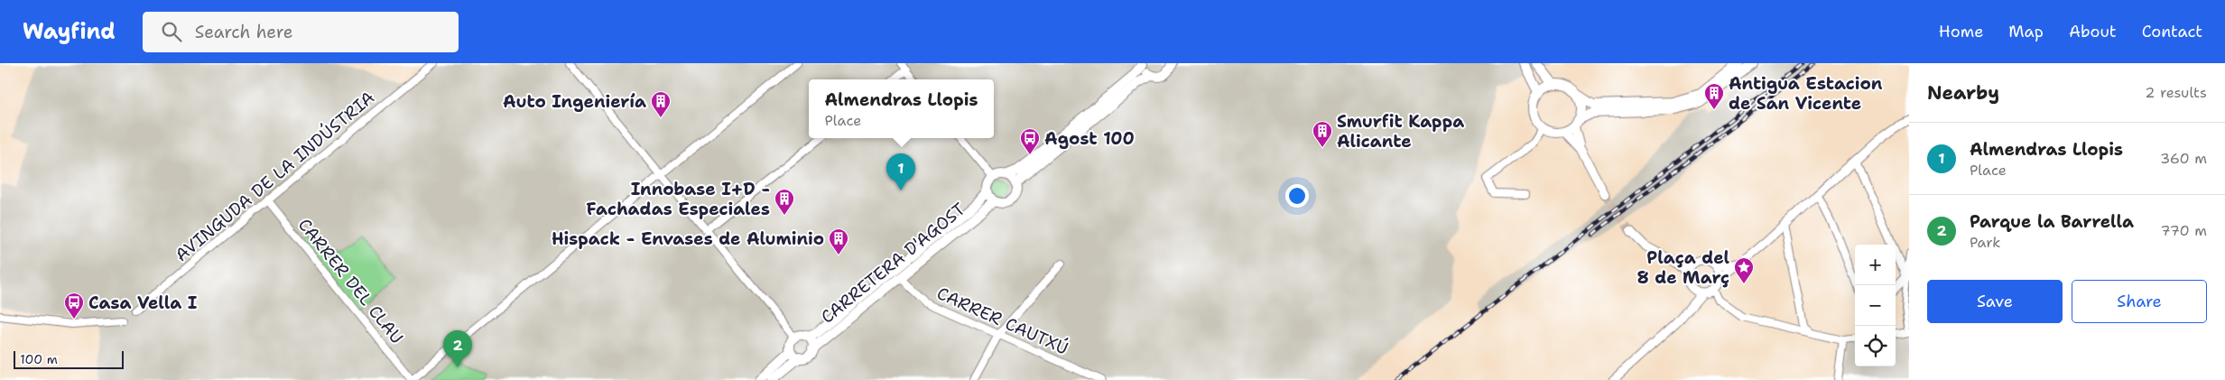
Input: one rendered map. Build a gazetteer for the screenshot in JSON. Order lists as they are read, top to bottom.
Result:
{
  "streets": {
    "main road": ["CARRETERA D'AGOST"],
    "street": ["AVINGUDA DE LA INDÚSTRIA", "CARRER DEL CLAU", "CARRER CAUTXÚ"]
  },
  "crossings": [
    ["AVINGUDA DE LA INDÚSTRIA", "CARRER DEL CLAU"],
    ["CARRETERA D'AGOST", "CARRER CAUTXÚ"]
  ],
  "places": {
    "building": [
      "Antigua Estacion de San Vicente",
      "Auto Ingeniería",
      "Smurfit Kappa Alicante",
      "Innobase I+D - Fachadas Especiales",
      "Hispack - Envases de Aluminio"
    ],
    "bus stop": ["Agost 100", "Casa Vella I"],
    "place": ["Plaça del 8 de Març"]
  },
  "scale_bar": "100 m",
  "page": {
    "header": "Wayfind",
    "search": "Search here",
    "nav": [
      "Home",
      "Map",
      "About",
      "Contact"
    ],
    "heading": ["Nearby", "2 results"],
    "popup": ["Almendras Llopis", "Place"],
    "list": [
      {
        "mark": "1",
        "name": "Almendras Llopis",
        "note": "Place",
        "value": "360 m"
      },
      {
        "mark": "2",
        "name": "Parque la Barrella",
        "note": "Park",
        "value": "770 m"
      }
    ],
    "pins": ["1", "2"],
    "map_buttons": ["+", "−"],
    "buttons": ["Save", "Share"],
    "scale": "100 m"
  }
}
